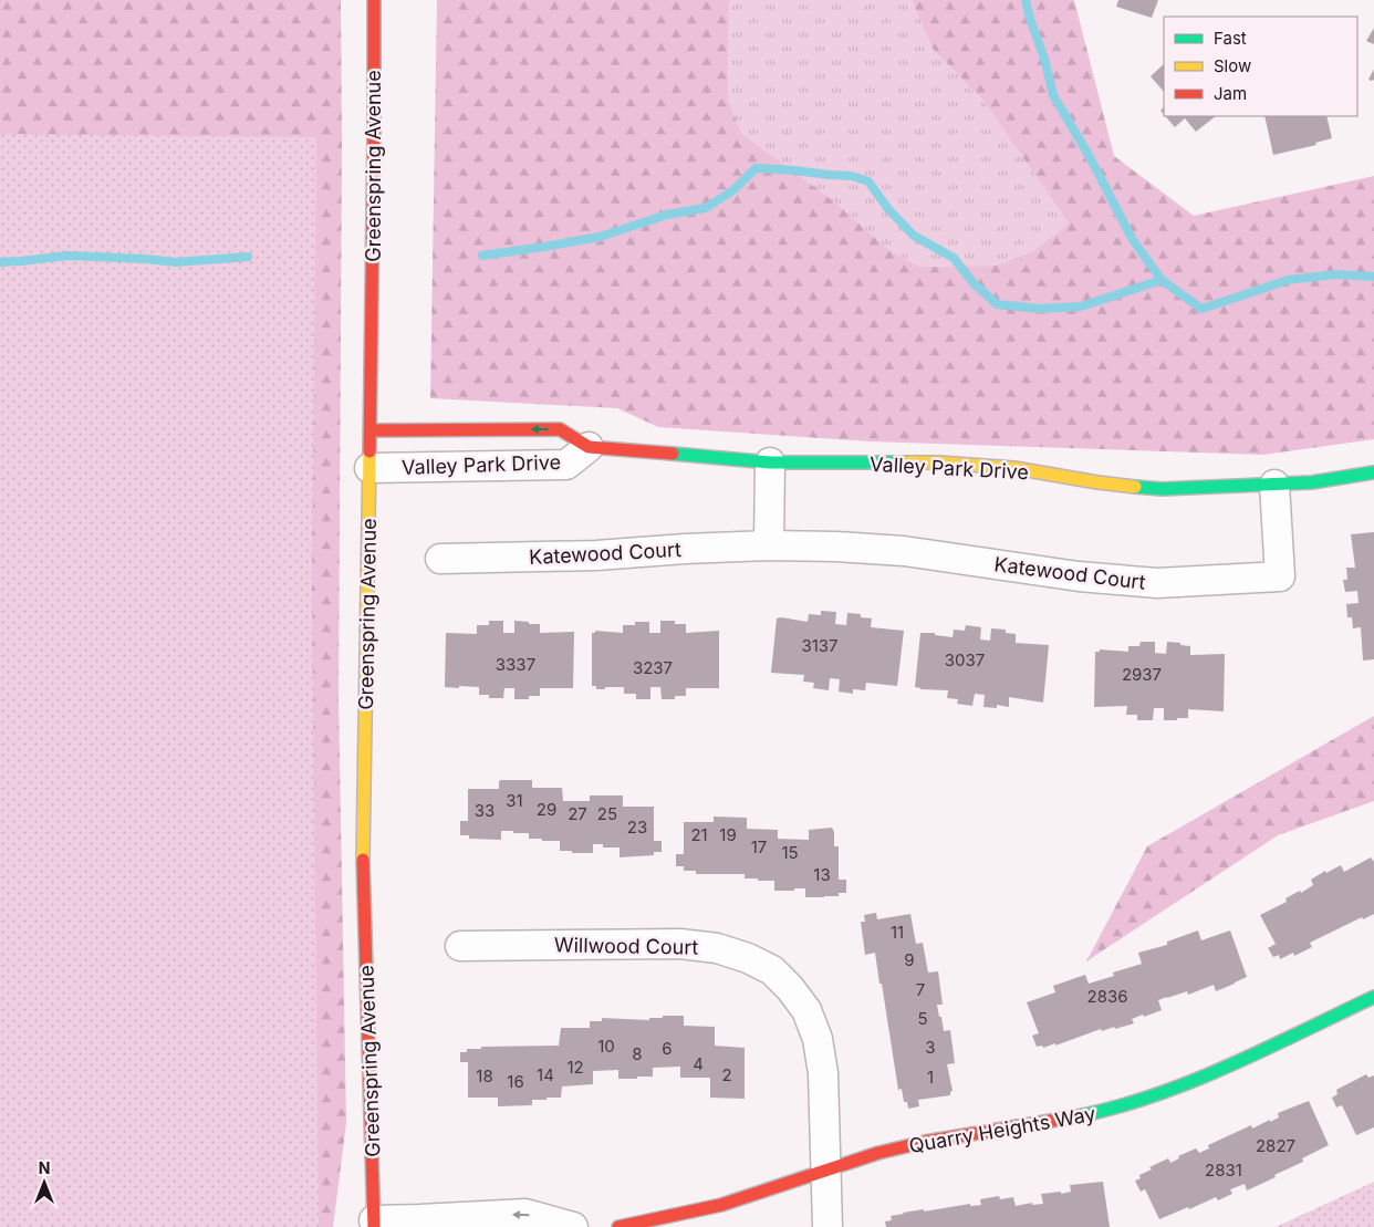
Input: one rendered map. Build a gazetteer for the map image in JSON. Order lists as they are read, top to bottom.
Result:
{
  "streets": {
    "street": [
      "Greenspring Avenue",
      "Valley Park Drive",
      "Katewood Court",
      "Willwood Court",
      "Quarry Heights Way"
    ]
  },
  "crossings": [
    ["Greenspring Avenue", "Valley Park Drive"],
    ["Valley Park Drive", "Katewood Court"],
    ["Willwood Court", "Quarry Heights Way"]
  ],
  "house_numbers": [
    "3137",
    "3037",
    "3337",
    "3237",
    "2937",
    "31",
    "29",
    "33",
    "27",
    "25",
    "23",
    "21",
    "19",
    "17",
    "15",
    "13",
    "11",
    "9",
    "7",
    "2836",
    "5",
    "10",
    "3",
    "6",
    "8",
    "4",
    "12",
    "14",
    "2",
    "18",
    "1",
    "16",
    "2827",
    "2831"
  ],
  "legend": ["Fast", "Slow", "Jam"],
  "north": "top"
}
